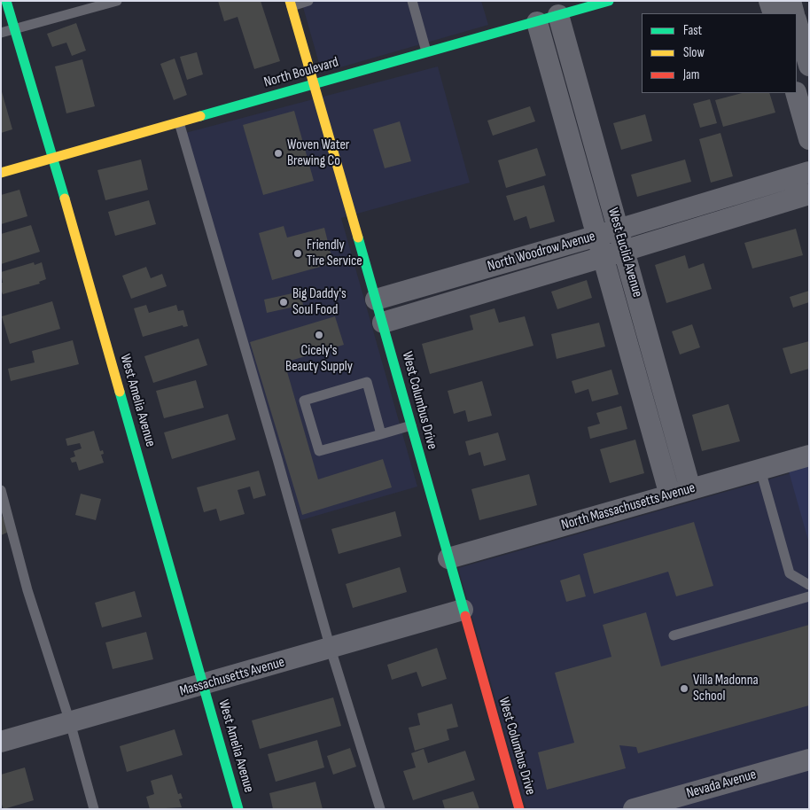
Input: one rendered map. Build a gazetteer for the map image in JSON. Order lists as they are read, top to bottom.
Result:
{
  "streets": {
    "street": [
      "North Boulevard",
      "North Woodrow Avenue",
      "West Euclid Avenue",
      "West Amelia Avenue",
      "West Columbus Drive",
      "North Massachusetts Avenue",
      "Massachusetts Avenue",
      "Nevada Avenue"
    ]
  },
  "crossings": [
    ["North Boulevard", "West Euclid Avenue"],
    ["North Boulevard", "West Amelia Avenue"],
    ["North Boulevard", "West Columbus Drive"],
    ["North Woodrow Avenue", "West Euclid Avenue"],
    ["North Woodrow Avenue", "West Columbus Drive"],
    ["West Euclid Avenue", "North Massachusetts Avenue"],
    ["West Amelia Avenue", "Massachusetts Avenue"],
    ["West Columbus Drive", "North Massachusetts Avenue"],
    ["West Columbus Drive", "Massachusetts Avenue"]
  ],
  "places": [
    "Woven Water Brewing Co",
    "Friendly Tire Service",
    "Big Daddy's Soul Food",
    "Cicely's Beauty Supply",
    "Villa Madonna School"
  ],
  "legend": ["Fast", "Slow", "Jam"]
}
